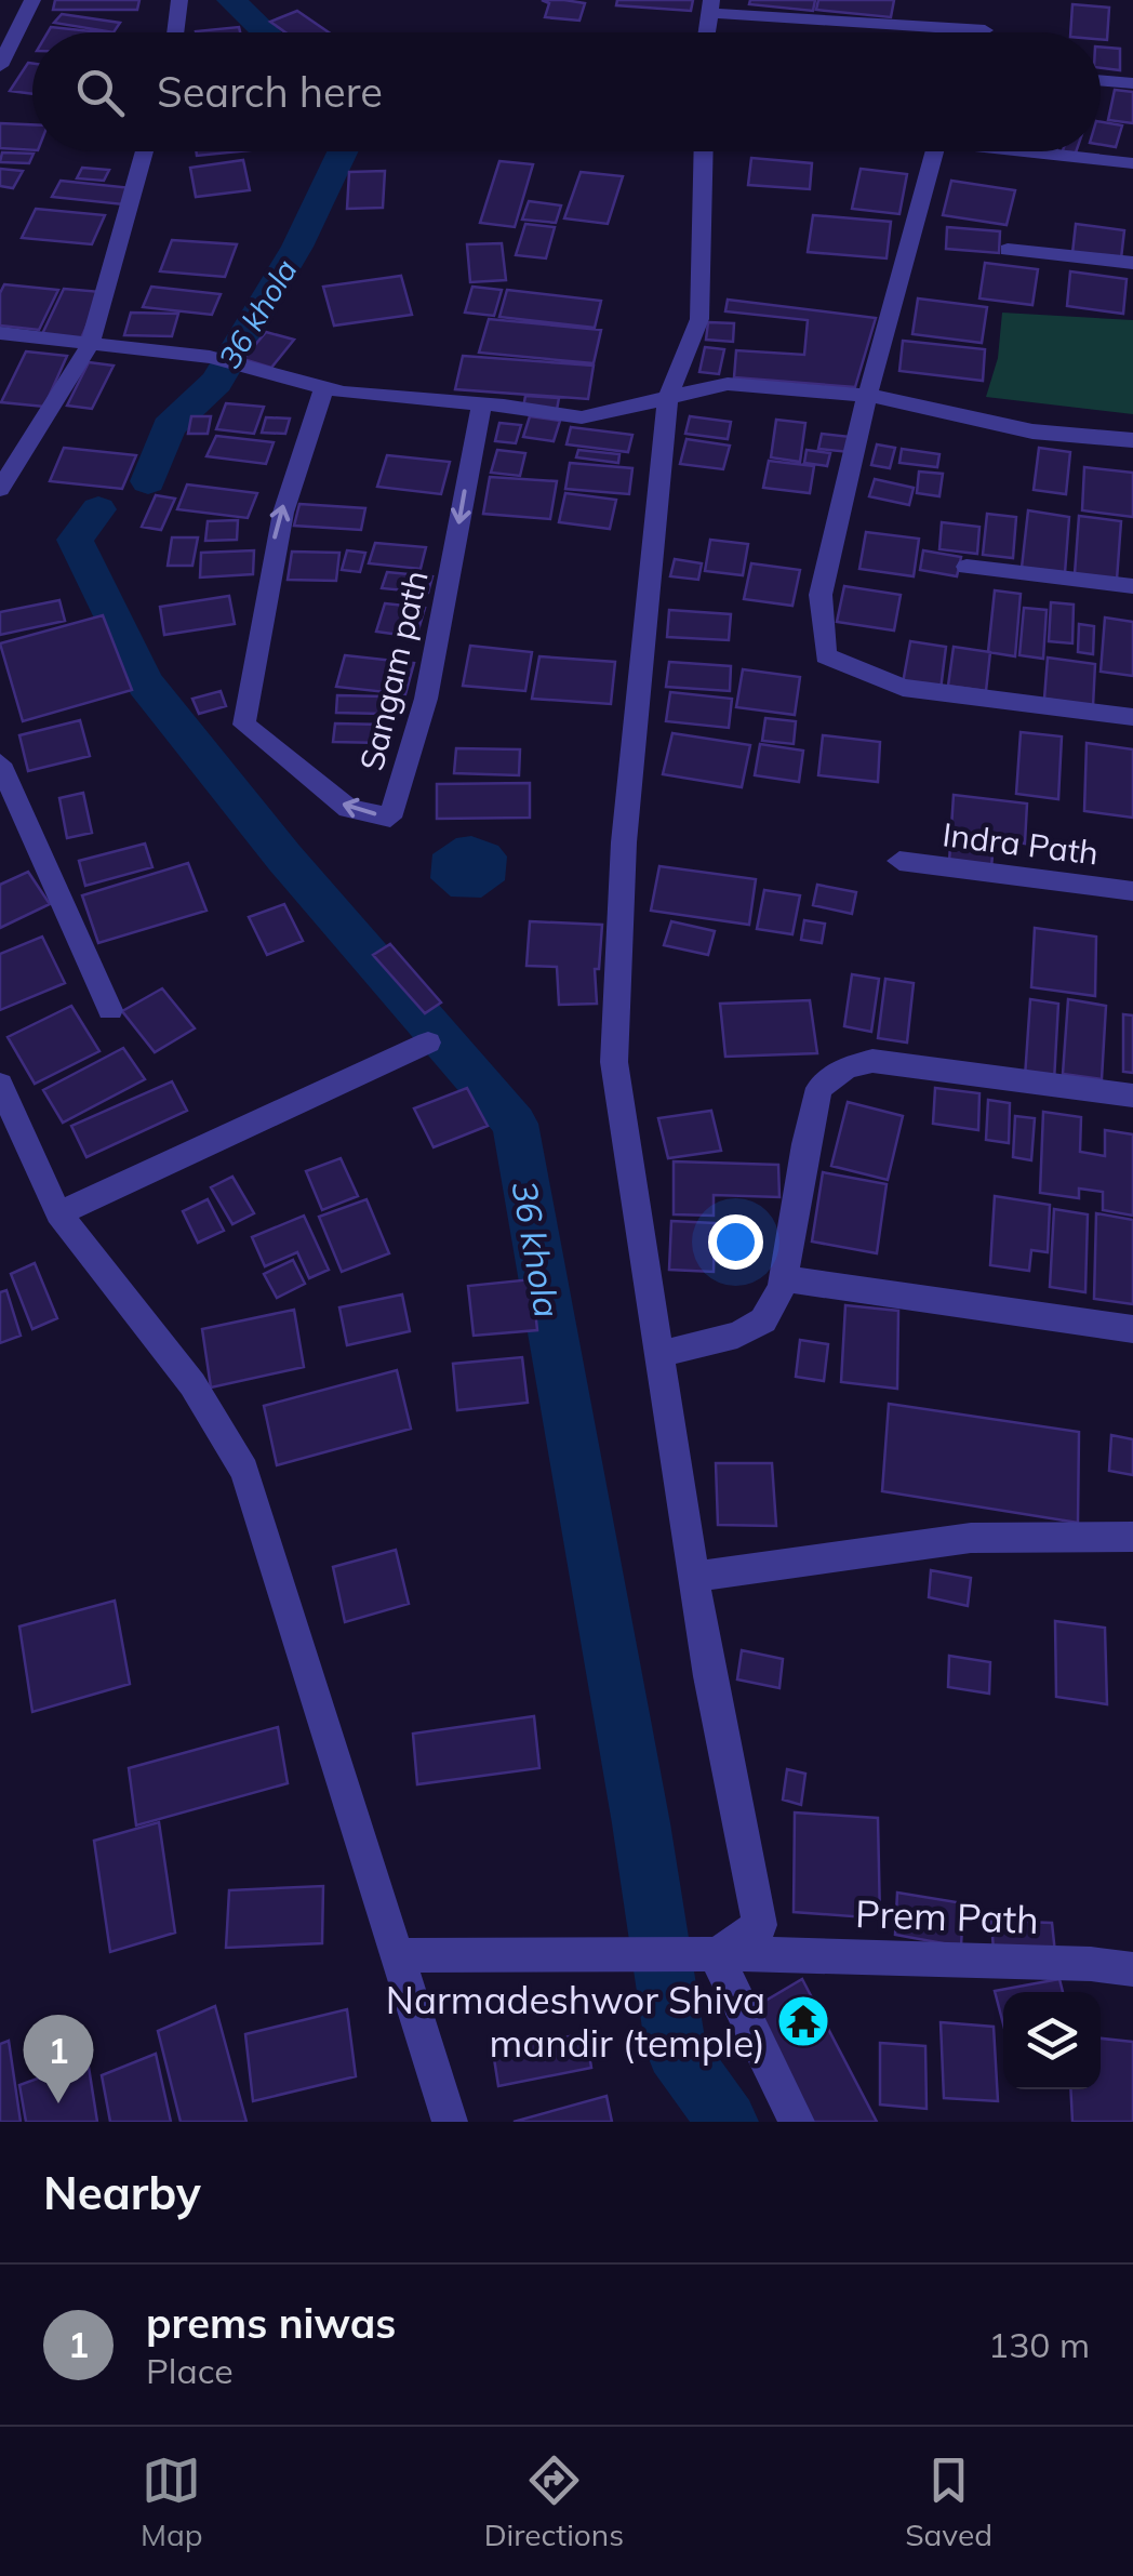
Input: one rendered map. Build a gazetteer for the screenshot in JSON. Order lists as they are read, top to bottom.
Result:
{
  "streets": {
    "street": ["Sangam path", "Indra Path", "Prem Path"]
  },
  "water": ["36 khola"],
  "places": {
    "temple": ["Narmadeshwor Shiva mandir (temple)"]
  },
  "page": {
    "search": "Search here",
    "pins": "1",
    "heading": "Nearby",
    "list": [
      {
        "mark": "1",
        "name": "prems niwas",
        "note": "Place",
        "value": "130 m"
      }
    ],
    "nav": ["Map", "Directions", "Saved"]
  }
}
